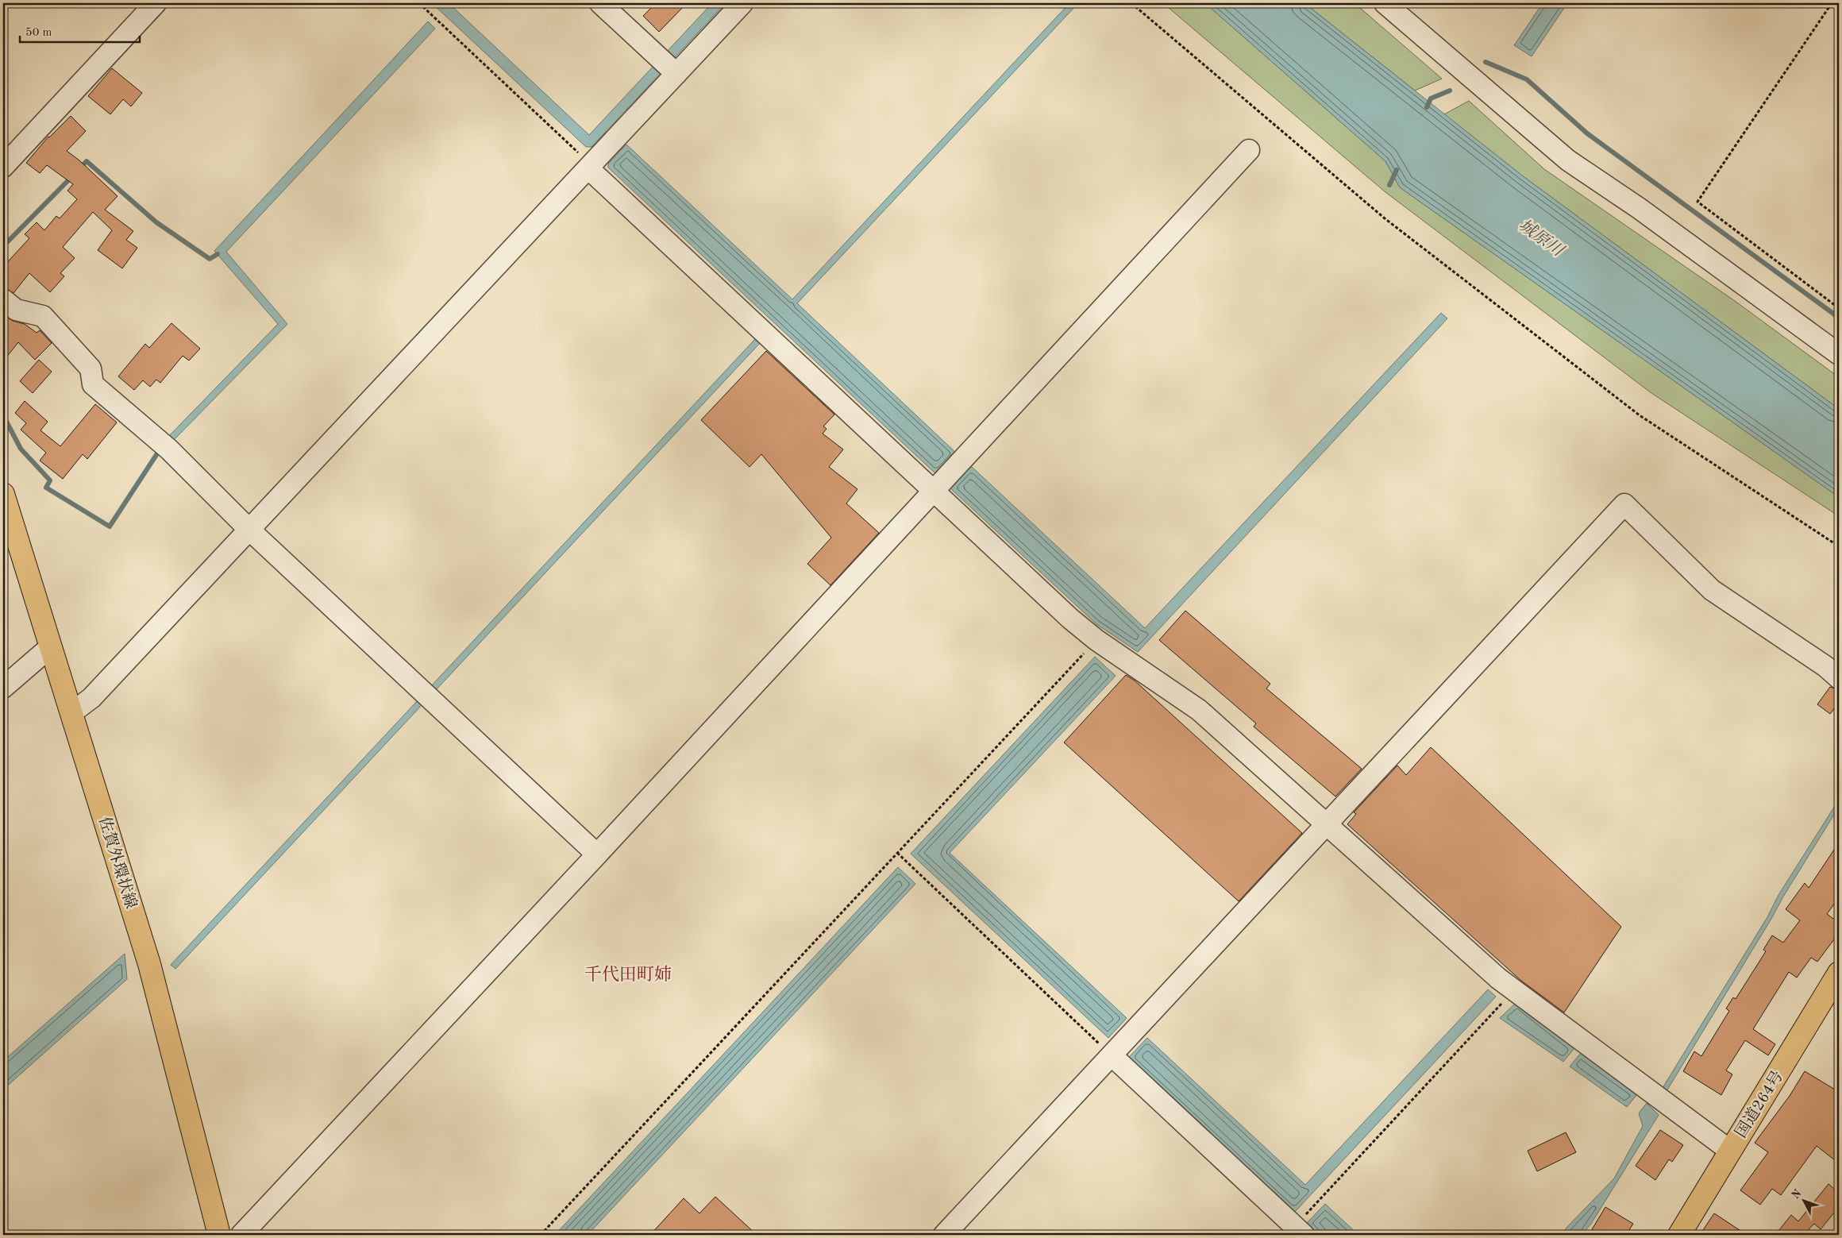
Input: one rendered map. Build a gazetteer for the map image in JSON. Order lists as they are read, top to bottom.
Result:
{
  "streets": {
    "main road": ["佐賀外環状線", "国道264号"]
  },
  "districts": ["千代田町姉"],
  "water": ["城原川"],
  "scale_bar": "50 m",
  "north": "top left"
}
